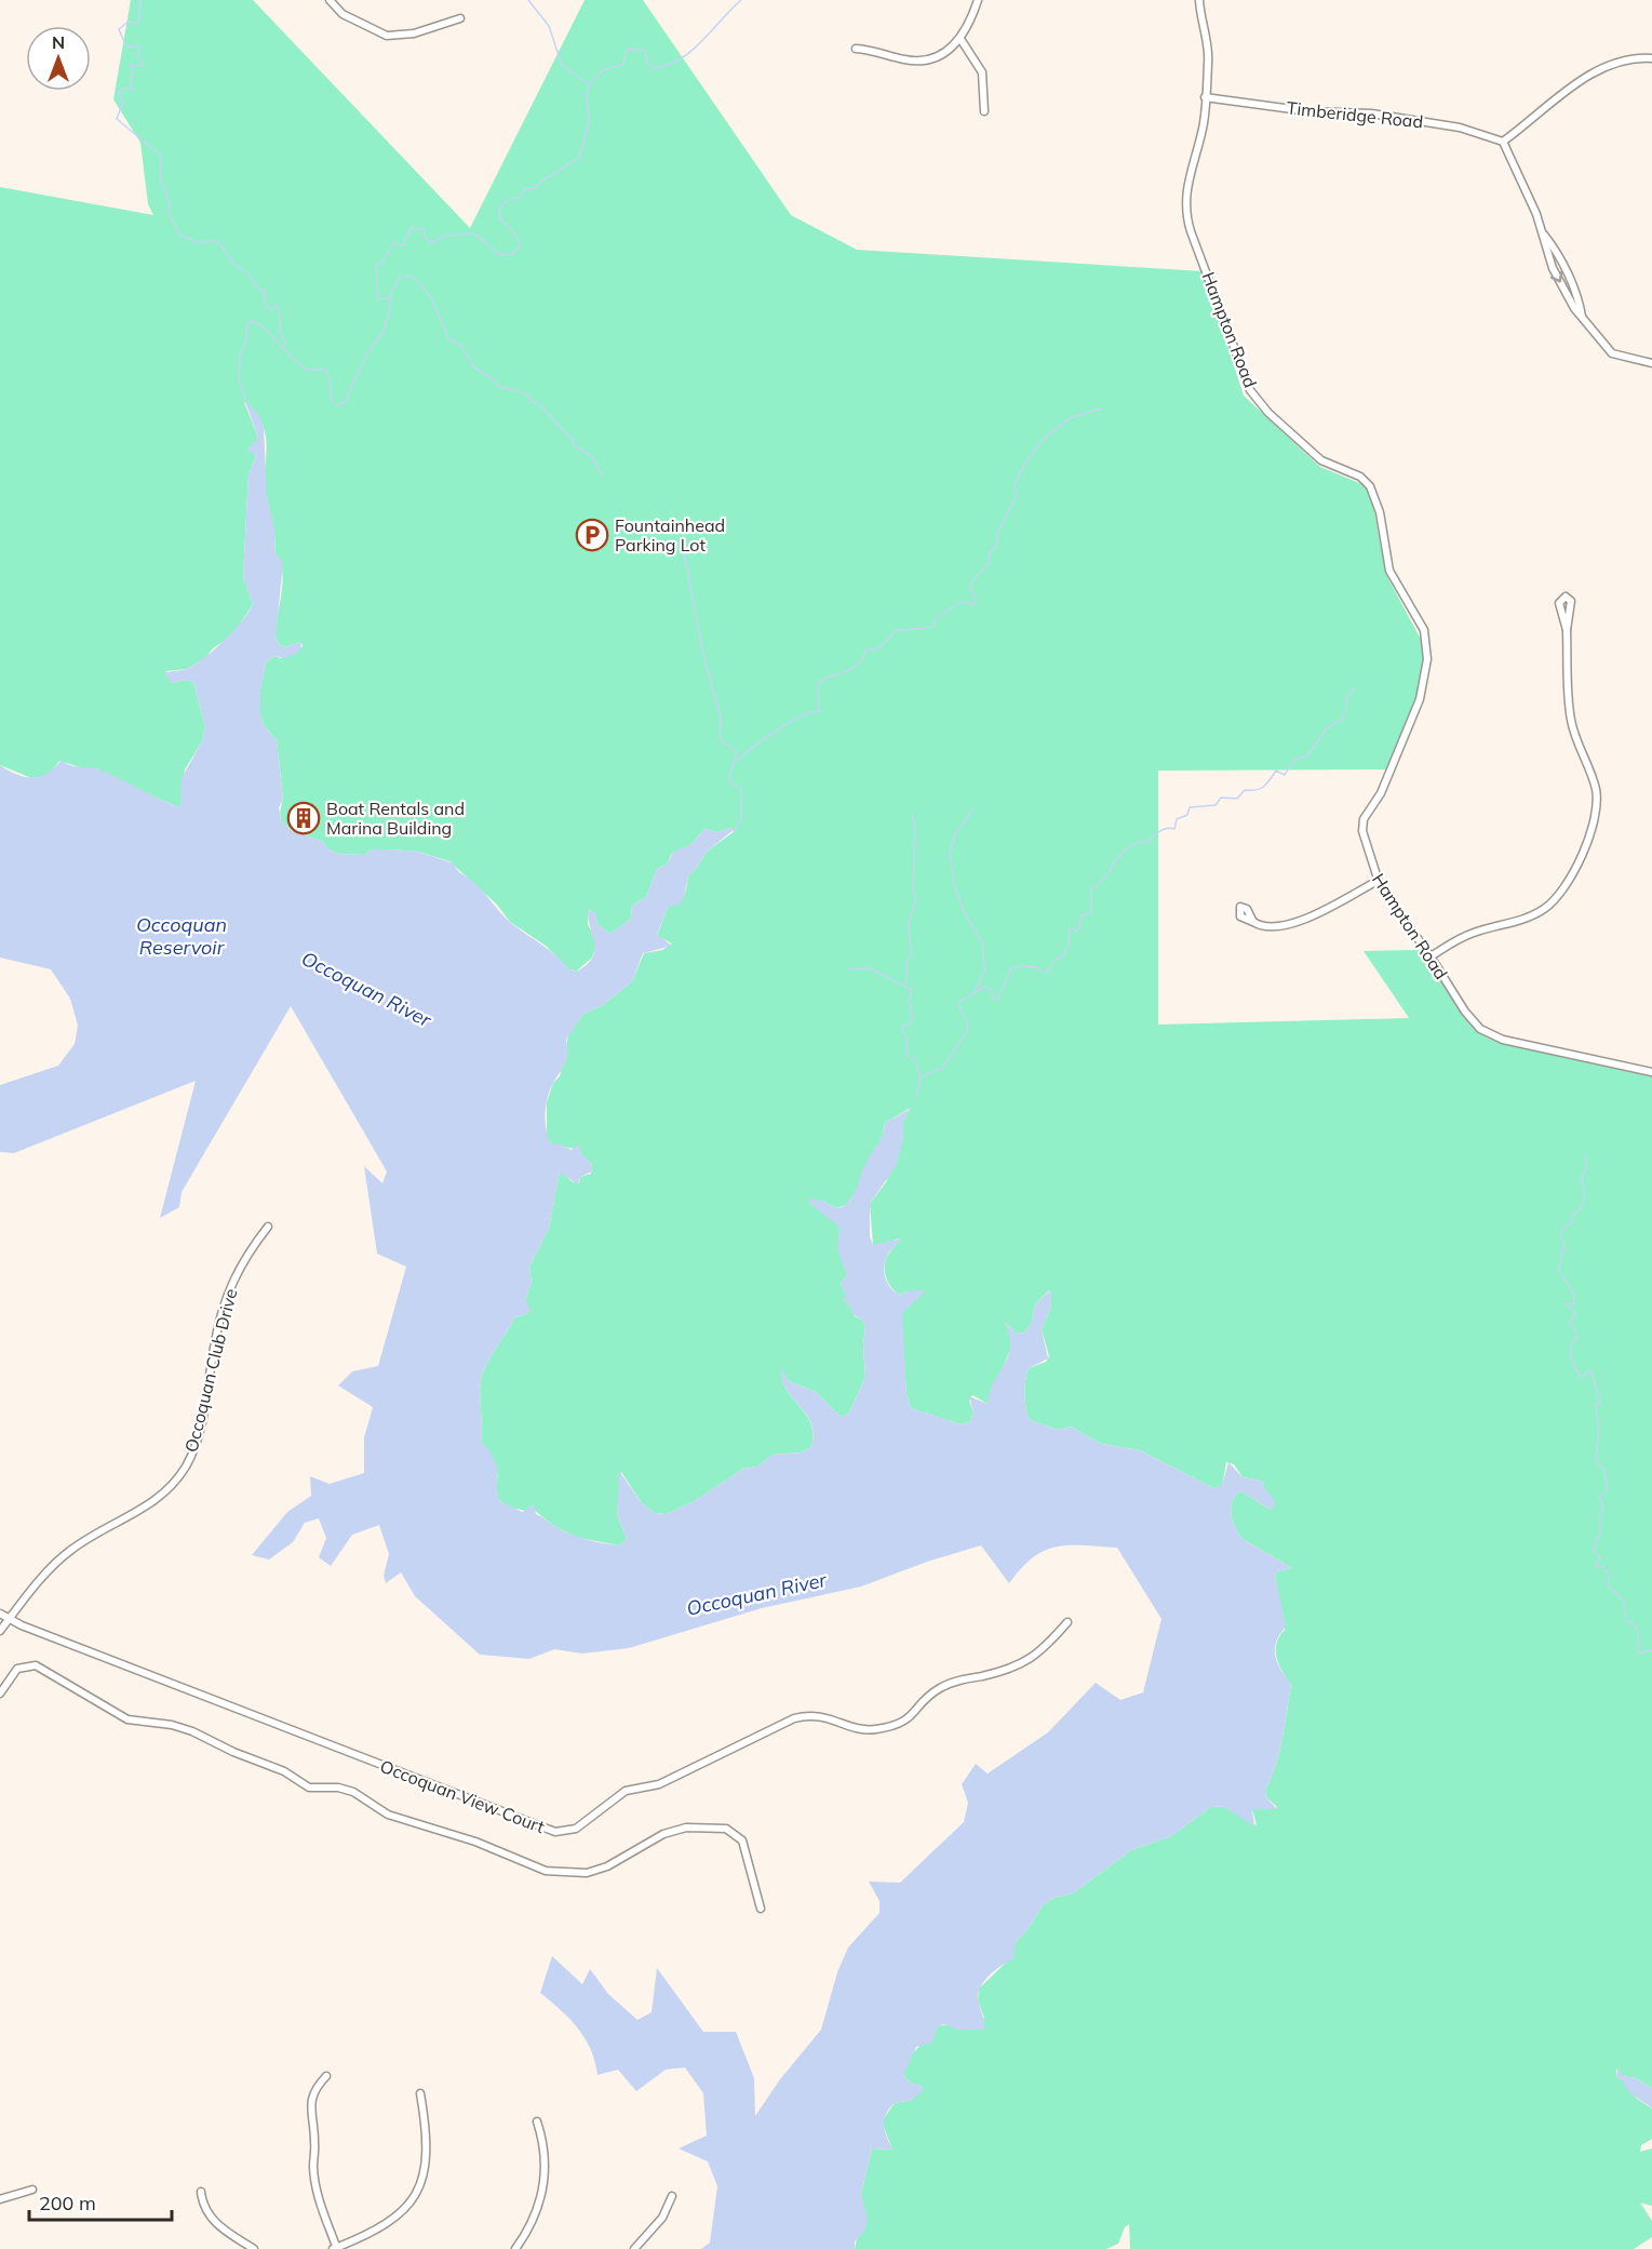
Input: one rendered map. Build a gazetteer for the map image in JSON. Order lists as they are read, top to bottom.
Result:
{
  "streets": {
    "street": [
      "Timberidge Road",
      "Hampton Road",
      "Occoquan Club Drive",
      "Occoquan View Court"
    ]
  },
  "crossings": [
    ["Timberidge Road", "Hampton Road"],
    ["Occoquan Club Drive", "Occoquan View Court"]
  ],
  "water": ["Occoquan Reservoir", "Occoquan River"],
  "places": {
    "parking": ["Fountainhead Parking Lot"],
    "building": ["Boat Rentals and Marina Building"]
  },
  "scale_bar": "200 m",
  "north": "top"
}
